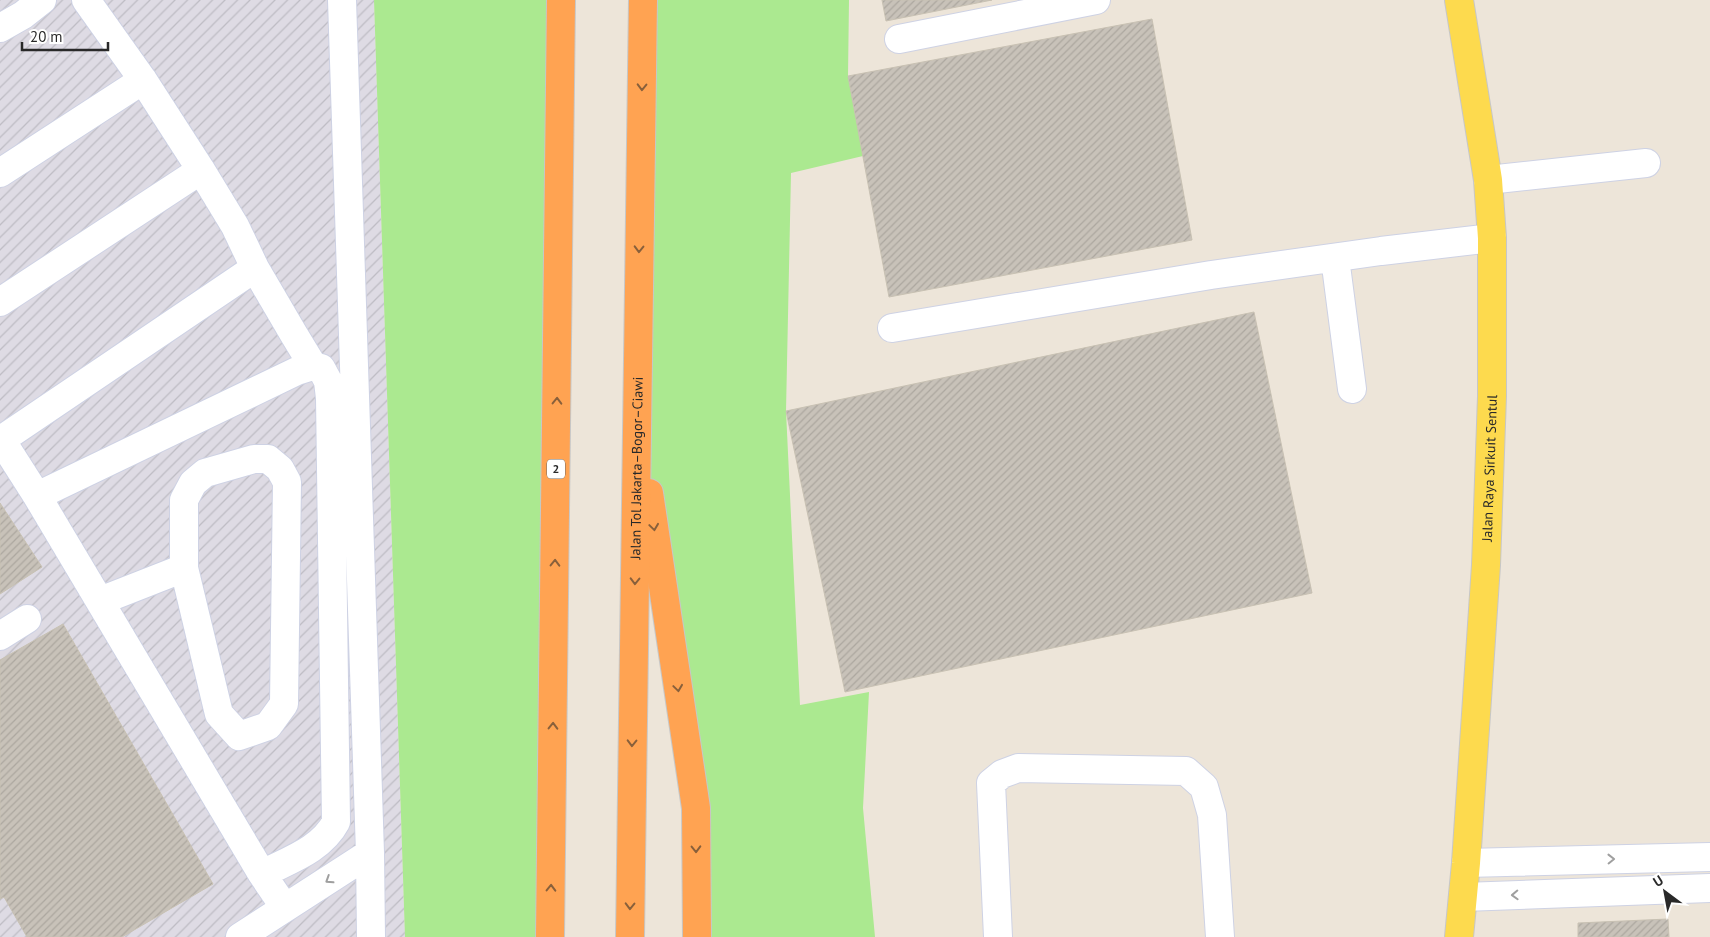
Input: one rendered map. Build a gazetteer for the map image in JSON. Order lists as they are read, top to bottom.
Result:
{
  "streets": {
    "highway": ["2", "Jalan Tol Jakarta–Bogor–Ciawi"],
    "main road": ["Jalan Raya Sirkuit Sentul"]
  },
  "scale_bar": "20 m",
  "north": "top left"
}
